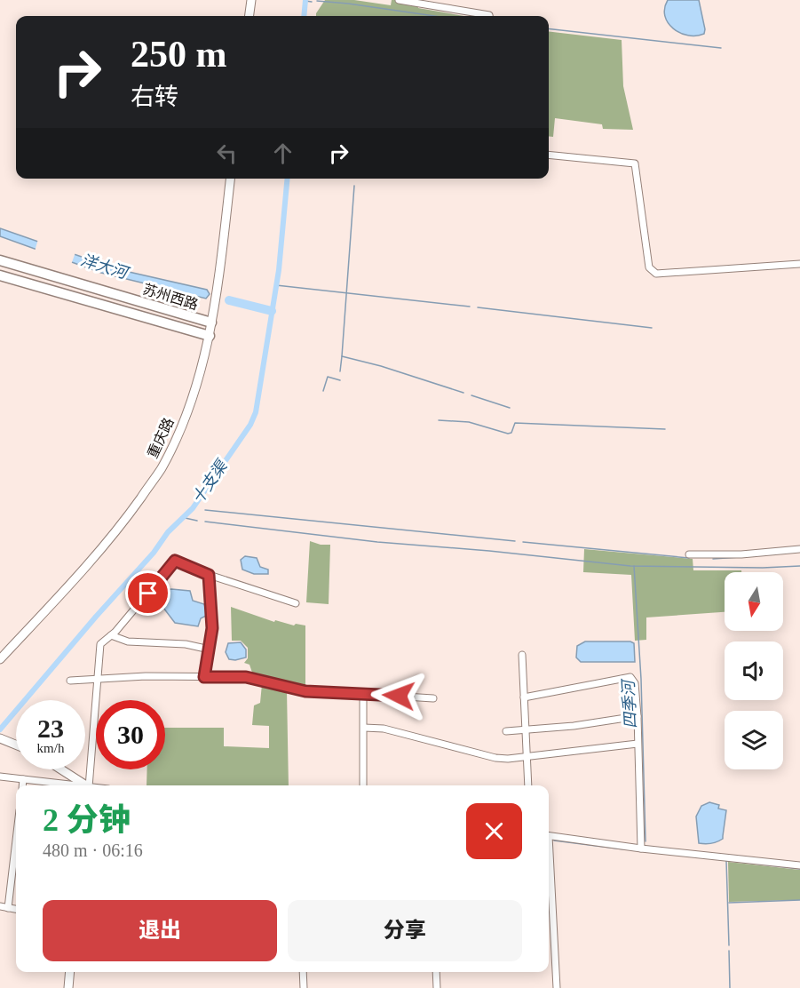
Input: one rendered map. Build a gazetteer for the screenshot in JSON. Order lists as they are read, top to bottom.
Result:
{
  "streets": {
    "main road": ["苏州西路"],
    "street": ["重庆路"]
  },
  "crossings": [
    ["苏州西路", "重庆路"]
  ],
  "water": ["洋大河", "十支渠", "四季河"],
  "north": "bottom",
  "page": {
    "turn": ["250 m", "右转"],
    "speed": "23 km/h",
    "limit": "30",
    "heading": ["2 分钟", "480 m · 06:16"],
    "buttons": ["退出", "分享"]
  }
}
